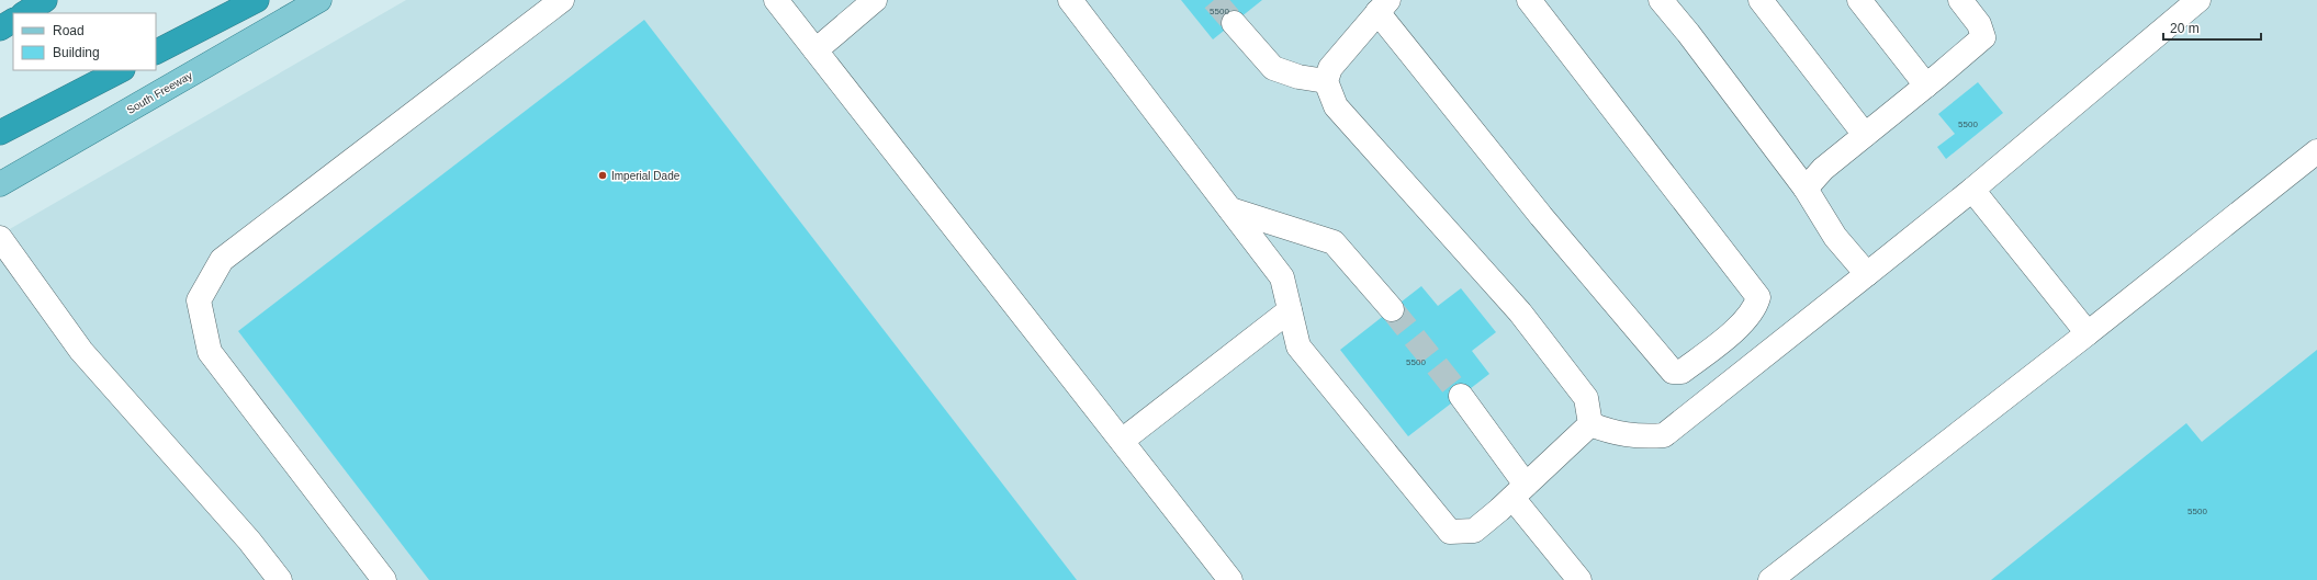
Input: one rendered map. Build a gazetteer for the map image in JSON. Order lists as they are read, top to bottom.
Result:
{
  "streets": {
    "main road": ["South Freeway"]
  },
  "places": ["Imperial Dade"],
  "house_numbers": [
    "5500",
    "5500",
    "5500",
    "5500"
  ],
  "legend": ["Road", "Building"],
  "scale_bar": "20 m"
}
